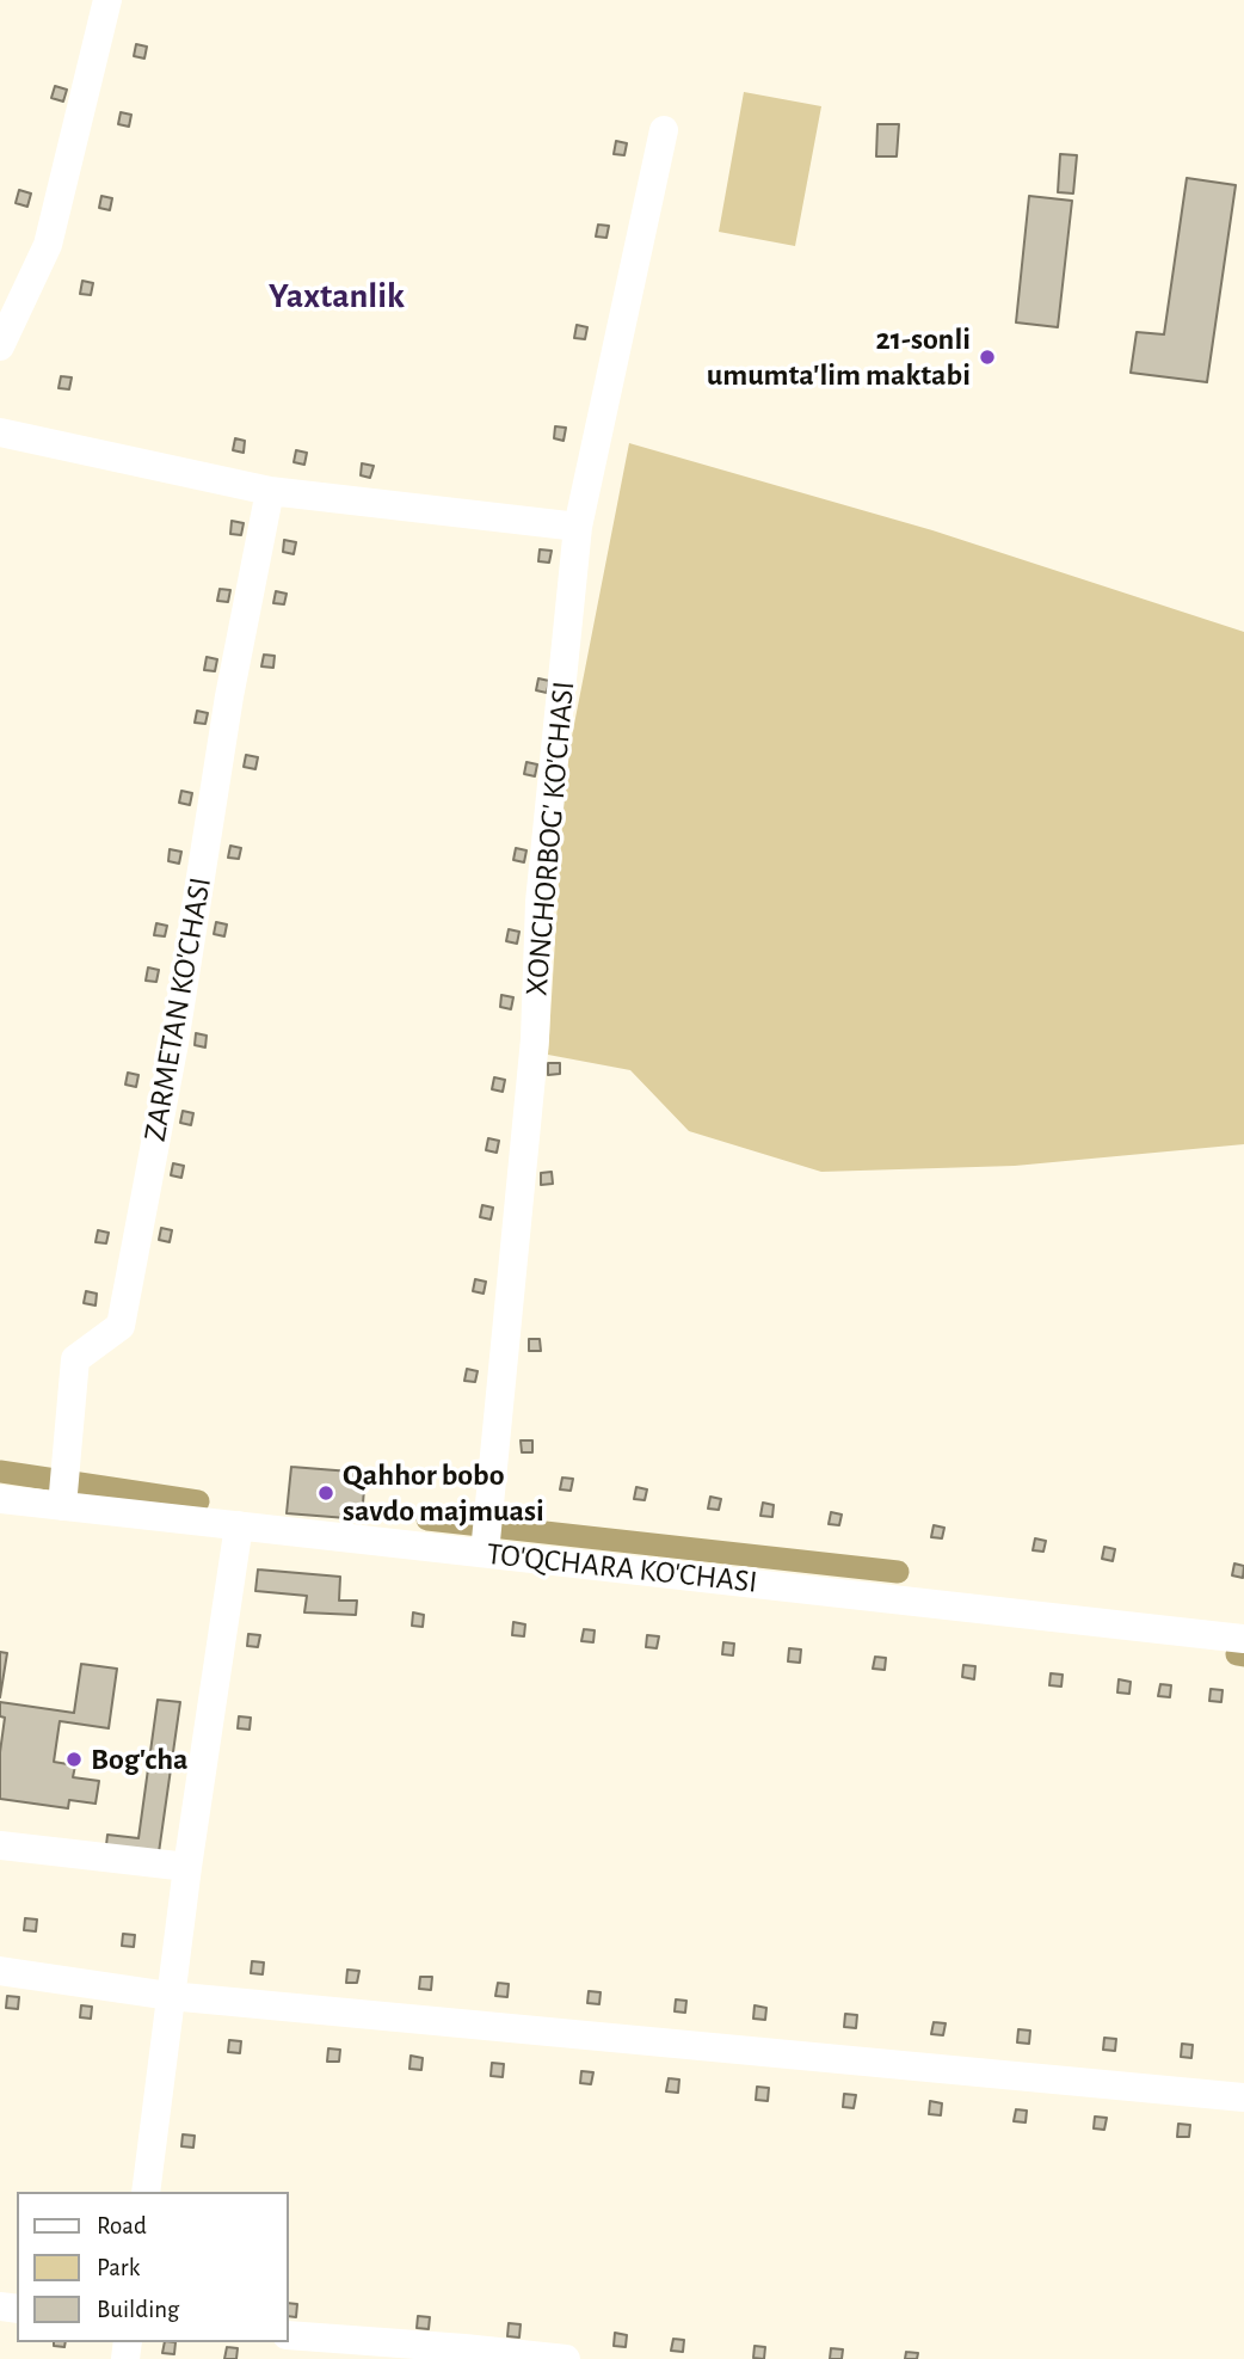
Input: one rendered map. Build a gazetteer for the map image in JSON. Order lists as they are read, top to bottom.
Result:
{
  "streets": {
    "street": ["XONCHORBOG' KO'CHASI", "ZARMETAN KO'CHASI", "TO'QCHARA KO'CHASI"]
  },
  "crossings": [
    ["XONCHORBOG' KO'CHASI", "TO'QCHARA KO'CHASI"],
    ["ZARMETAN KO'CHASI", "TO'QCHARA KO'CHASI"]
  ],
  "districts": ["Yaxtanlik"],
  "places": ["21-sonli umumta'lim maktabi", "Qahhor bobo savdo majmuasi", "Bog'cha"],
  "legend": ["Road", "Park", "Building"]
}
